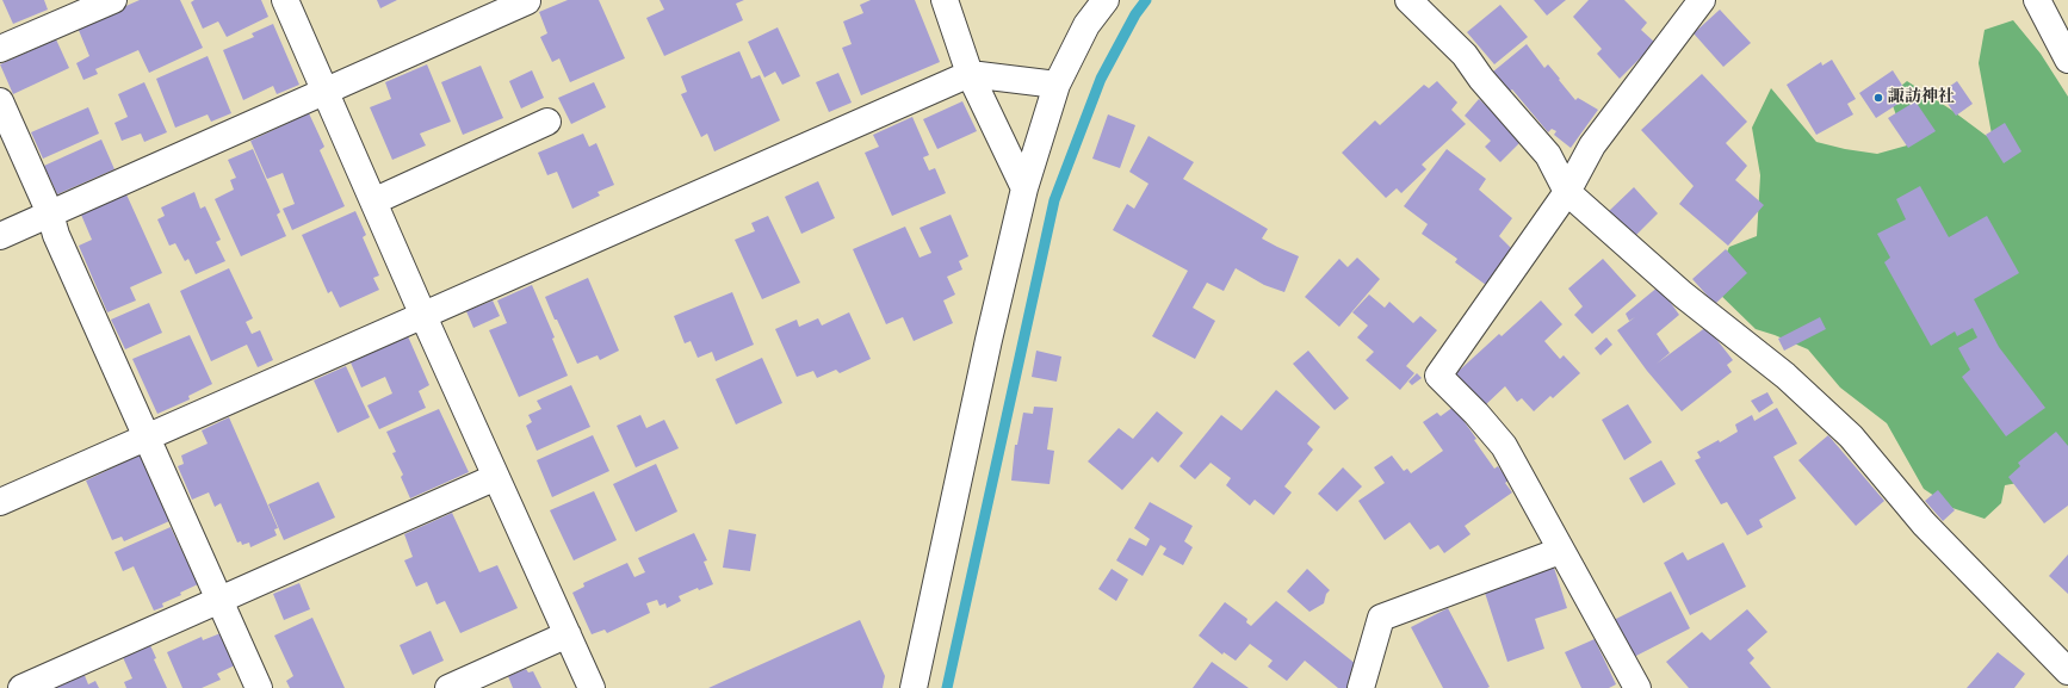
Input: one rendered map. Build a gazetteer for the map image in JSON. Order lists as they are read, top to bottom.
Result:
{
  "places": ["諏訪神社"]
}
